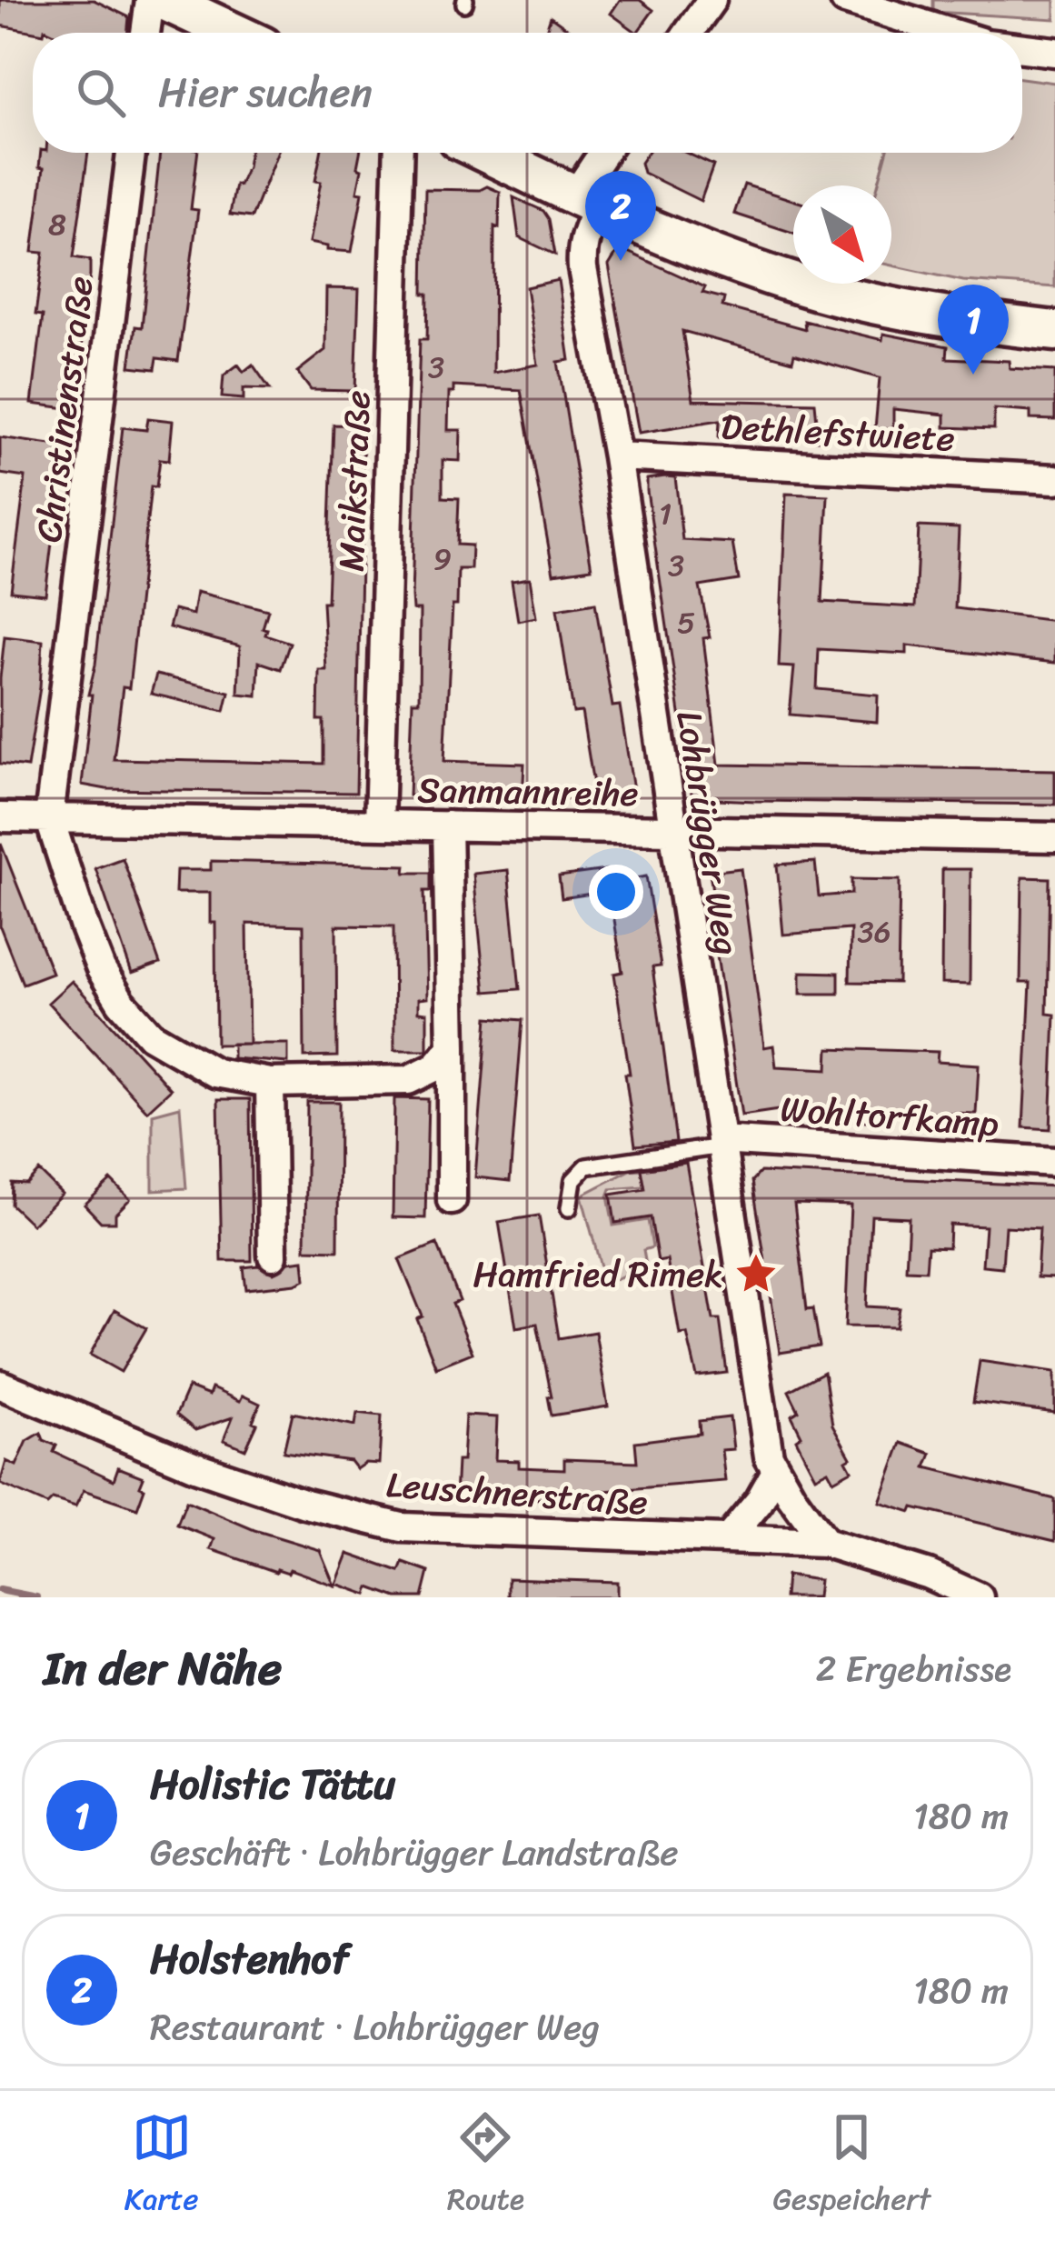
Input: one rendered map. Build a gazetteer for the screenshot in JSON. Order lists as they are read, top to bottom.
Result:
{
  "streets": {
    "street": [
      "Christinenstraße",
      "Dethlefstwiete",
      "Maikstraße",
      "Sanmannreihe",
      "Lohbrügger Weg",
      "Wohltorfkamp",
      "Leuschnerstraße"
    ]
  },
  "crossings": [
    ["Christinenstraße", "Sanmannreihe"],
    ["Dethlefstwiete", "Lohbrügger Weg"],
    ["Maikstraße", "Sanmannreihe"],
    ["Sanmannreihe", "Lohbrügger Weg"],
    ["Lohbrügger Weg", "Wohltorfkamp"],
    ["Lohbrügger Weg", "Leuschnerstraße"]
  ],
  "places": {
    "place": ["Hamfried Rimek"]
  },
  "house_numbers": [
    "8",
    "3",
    "1",
    "9",
    "3",
    "5",
    "36"
  ],
  "north": "bottom right",
  "page": {
    "search": "Hier suchen",
    "pins": ["2", "1"],
    "heading": ["In der Nähe", "2 Ergebnisse"],
    "list": [
      {
        "mark": "1",
        "name": "Holistic Tättu",
        "note": "Geschäft · Lohbrügger Landstraße",
        "value": "180 m"
      },
      {
        "mark": "2",
        "name": "Holstenhof",
        "note": "Restaurant · Lohbrügger Weg",
        "value": "180 m"
      }
    ],
    "nav": ["Karte", "Route", "Gespeichert"]
  }
}
